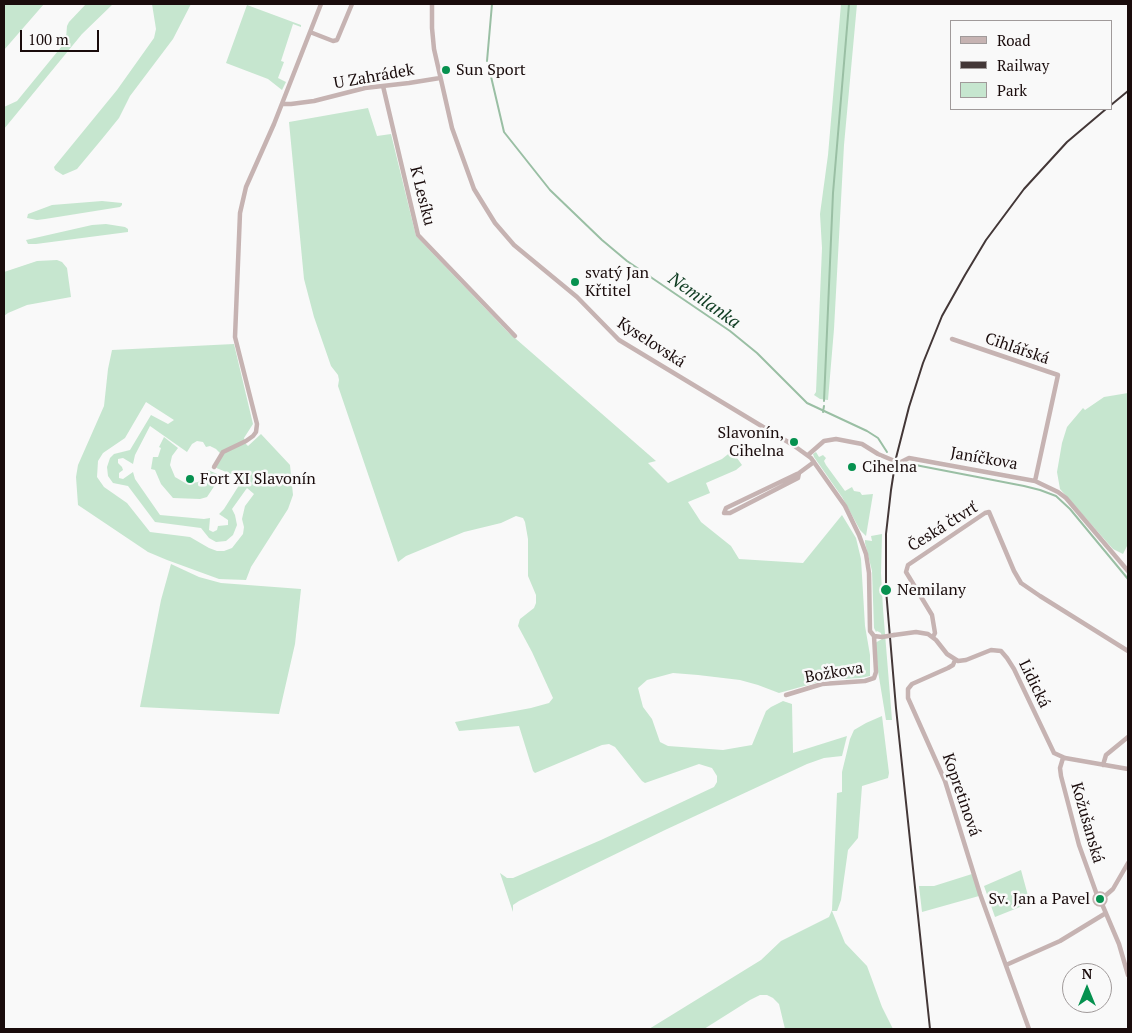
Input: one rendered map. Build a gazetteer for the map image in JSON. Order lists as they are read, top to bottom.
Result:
{
  "streets": {
    "street": [
      "U Zahrádek",
      "K Lesíku",
      "Kyselovská",
      "Cihlářská",
      "Janíčkova",
      "Česká čtvrť",
      "Božkova",
      "Lidická",
      "Kopretinová",
      "Kožušanská"
    ]
  },
  "crossings": [
    ["U Zahrádek", "K Lesíku"],
    ["U Zahrádek", "Kyselovská"],
    ["Kyselovská", "Janíčkova"],
    ["Kyselovská", "Božkova"],
    ["Cihlářská", "Janíčkova"],
    ["Lidická", "Kopretinová"],
    ["Lidická", "Kožušanská"]
  ],
  "water": ["Nemilanka"],
  "places": [
    "Sun Sport",
    "svatý Jan Křtitel",
    "Slavonín, Cihelna",
    "Cihelna",
    "Fort XI Slavonín",
    "Nemilany",
    "Sv. Jan a Pavel"
  ],
  "legend": ["Road", "Railway", "Park"],
  "scale_bar": "100 m",
  "north": "top"
}
